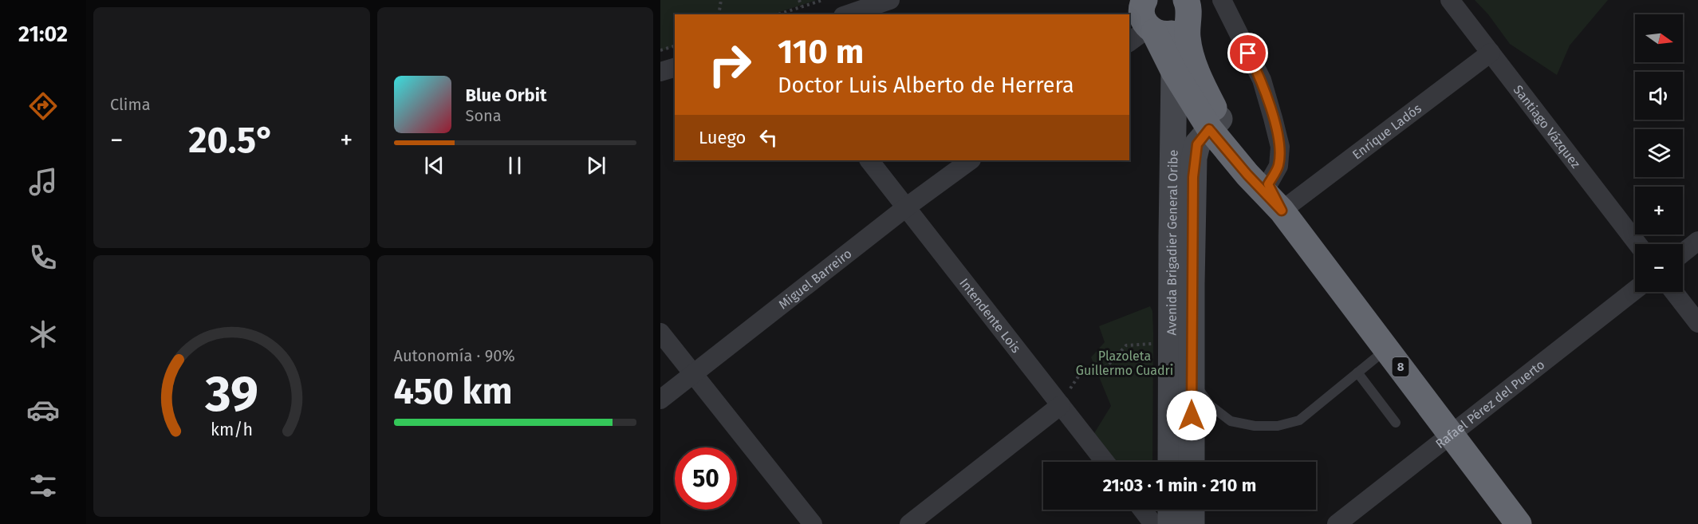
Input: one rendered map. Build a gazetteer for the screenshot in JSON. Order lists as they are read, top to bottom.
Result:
{
  "streets": {
    "highway": ["8"],
    "main road": ["Avenida Brigadier General Oribe"],
    "street": [
      "Santiago Vázquez",
      "Enrique Ladós",
      "Miguel Barreiro",
      "Intendente Lois",
      "Rafael Pérez del Puerto"
    ]
  },
  "crossings": [
    ["Santiago Vázquez", "Enrique Ladós"],
    ["Enrique Ladós", "8"],
    ["Avenida Brigadier General Oribe", "8"],
    ["Miguel Barreiro", "Intendente Lois"],
    ["8", "Rafael Pérez del Puerto"]
  ],
  "parks": ["Plazoleta Guillermo Cuadri"],
  "north": "right",
  "page": {
    "tabs": "21:02",
    "tile": [
      "Clima",
      ["Autonomía · 90%", "450 km"]
    ],
    "map_buttons": ["+", "−"],
    "turn": ["110 m", "Doctor Luis Alberto de Herrera"],
    "song": ["Blue Orbit", "Sona"],
    "then": "Luego",
    "heat": ["−", "20.5°", "+"],
    "limit": "50",
    "trip": "21:03 · 1 min · 210 m",
    "gauge": ["39", "km/h"]
  }
}
